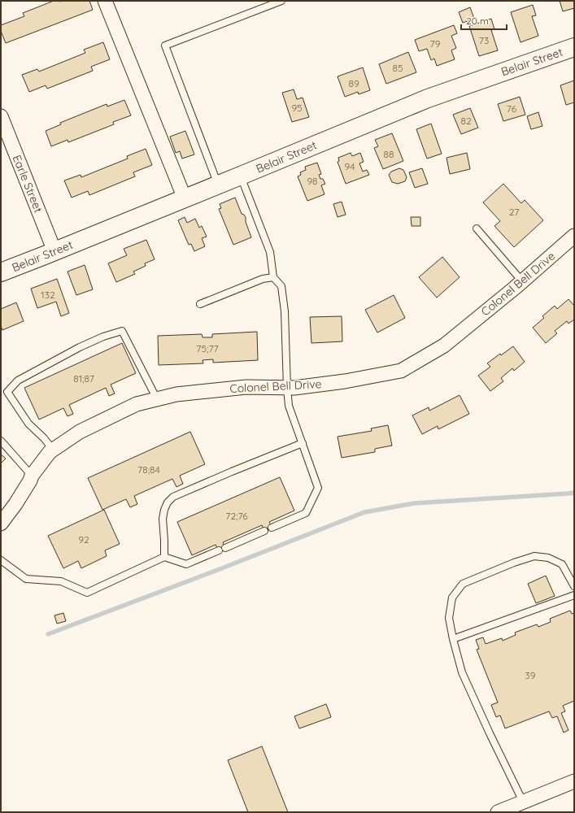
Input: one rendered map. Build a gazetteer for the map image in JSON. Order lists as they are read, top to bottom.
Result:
{
  "streets": {
    "main road": ["Belair Street"],
    "street": ["Earle Street", "Colonel Bell Drive"]
  },
  "crossings": [
    ["Belair Street", "Earle Street"]
  ],
  "house_numbers": [
    "73",
    "79",
    "85",
    "89",
    "95",
    "76",
    "82",
    "88",
    "94",
    "98",
    "27",
    "132",
    "75;77",
    "81;87",
    "78;84",
    "72;76",
    "92",
    "39"
  ],
  "scale_bar": "20 m"
}
